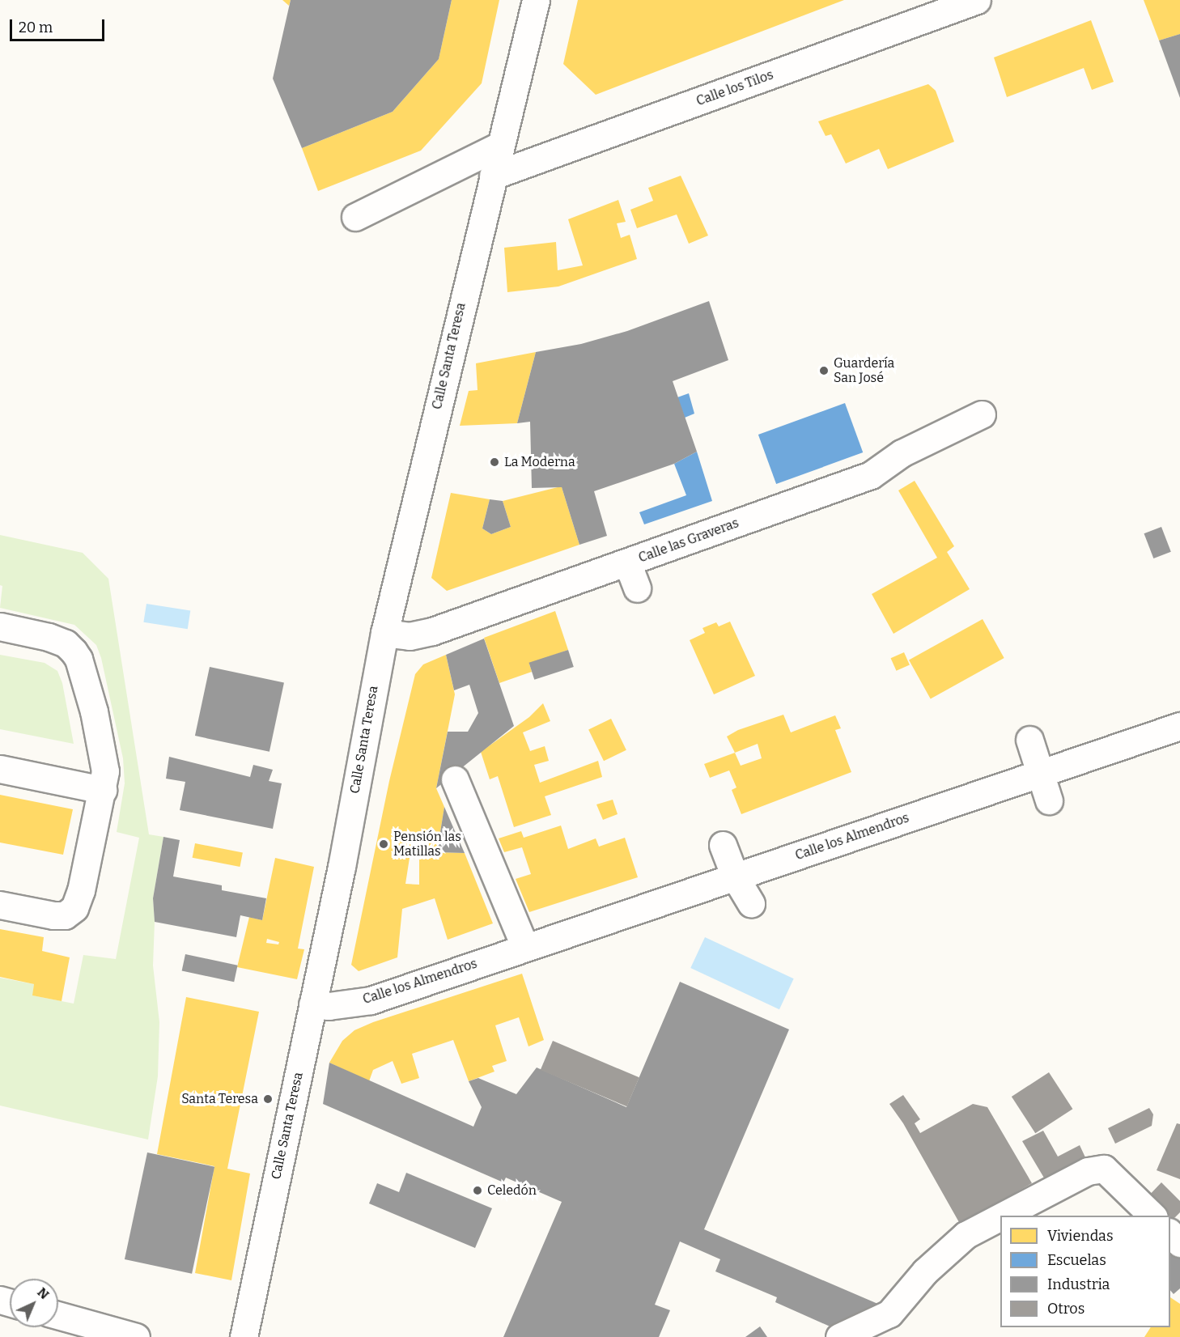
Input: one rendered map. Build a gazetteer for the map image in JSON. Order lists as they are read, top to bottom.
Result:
{
  "streets": {
    "street": [
      "Calle los Tilos",
      "Calle Santa Teresa",
      "Calle las Graveras",
      "Calle los Almendros"
    ]
  },
  "crossings": [
    ["Calle los Tilos", "Calle Santa Teresa"],
    ["Calle Santa Teresa", "Calle las Graveras"],
    ["Calle Santa Teresa", "Calle los Almendros"]
  ],
  "places": [
    "Guardería San José",
    "La Moderna",
    "Pensión las Matillas",
    "Santa Teresa",
    "Celedón"
  ],
  "legend": [
    "Viviendas",
    "Escuelas",
    "Industria",
    "Otros"
  ],
  "scale_bar": "20 m",
  "north": "top right"
}
